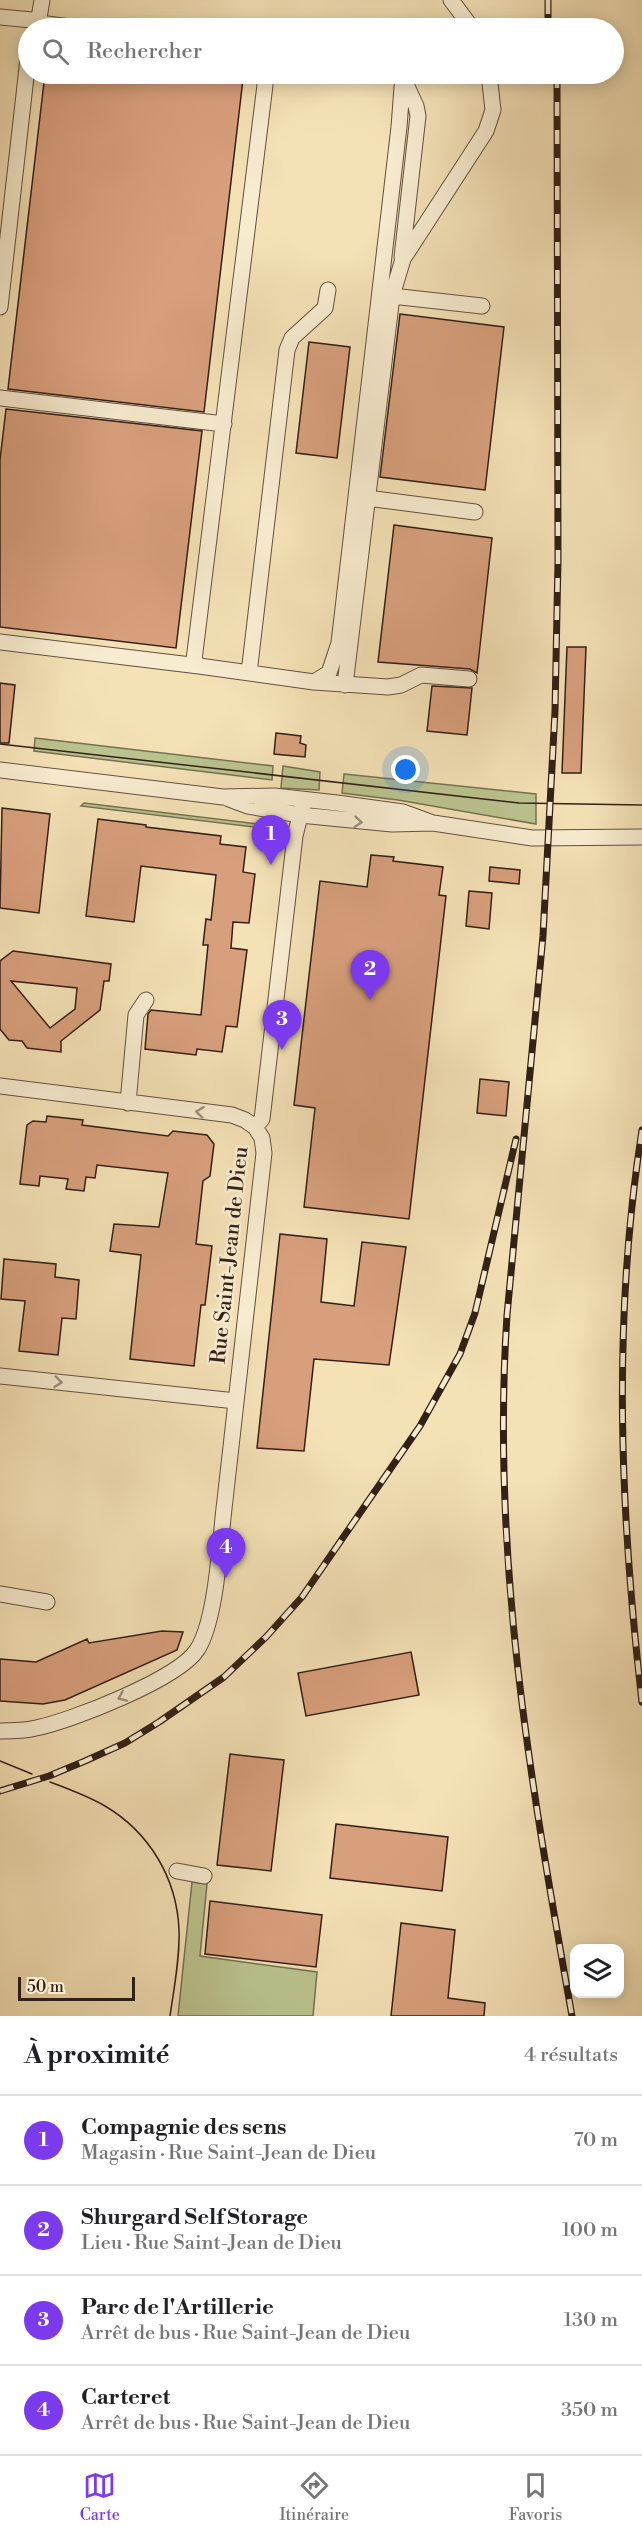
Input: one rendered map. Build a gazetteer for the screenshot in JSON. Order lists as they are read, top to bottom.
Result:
{
  "streets": {
    "street": ["Rue Saint-Jean de Dieu"]
  },
  "one_way": ["Rue Saint-Jean de Dieu"],
  "scale_bar": "50 m",
  "page": {
    "search": "Rechercher",
    "pins": [
      "1",
      "2",
      "3",
      "4"
    ],
    "scale": "50 m",
    "heading": ["À proximité", "4 résultats"],
    "list": [
      {
        "mark": "1",
        "name": "Compagnie des sens",
        "note": "Magasin · Rue Saint-Jean de Dieu",
        "value": "70 m"
      },
      {
        "mark": "2",
        "name": "Shurgard Self Storage",
        "note": "Lieu · Rue Saint-Jean de Dieu",
        "value": "100 m"
      },
      {
        "mark": "3",
        "name": "Parc de l'Artillerie",
        "note": "Arrêt de bus · Rue Saint-Jean de Dieu",
        "value": "130 m"
      },
      {
        "mark": "4",
        "name": "Carteret",
        "note": "Arrêt de bus · Rue Saint-Jean de Dieu",
        "value": "350 m"
      }
    ],
    "nav": ["Carte", "Itinéraire", "Favoris"]
  }
}
